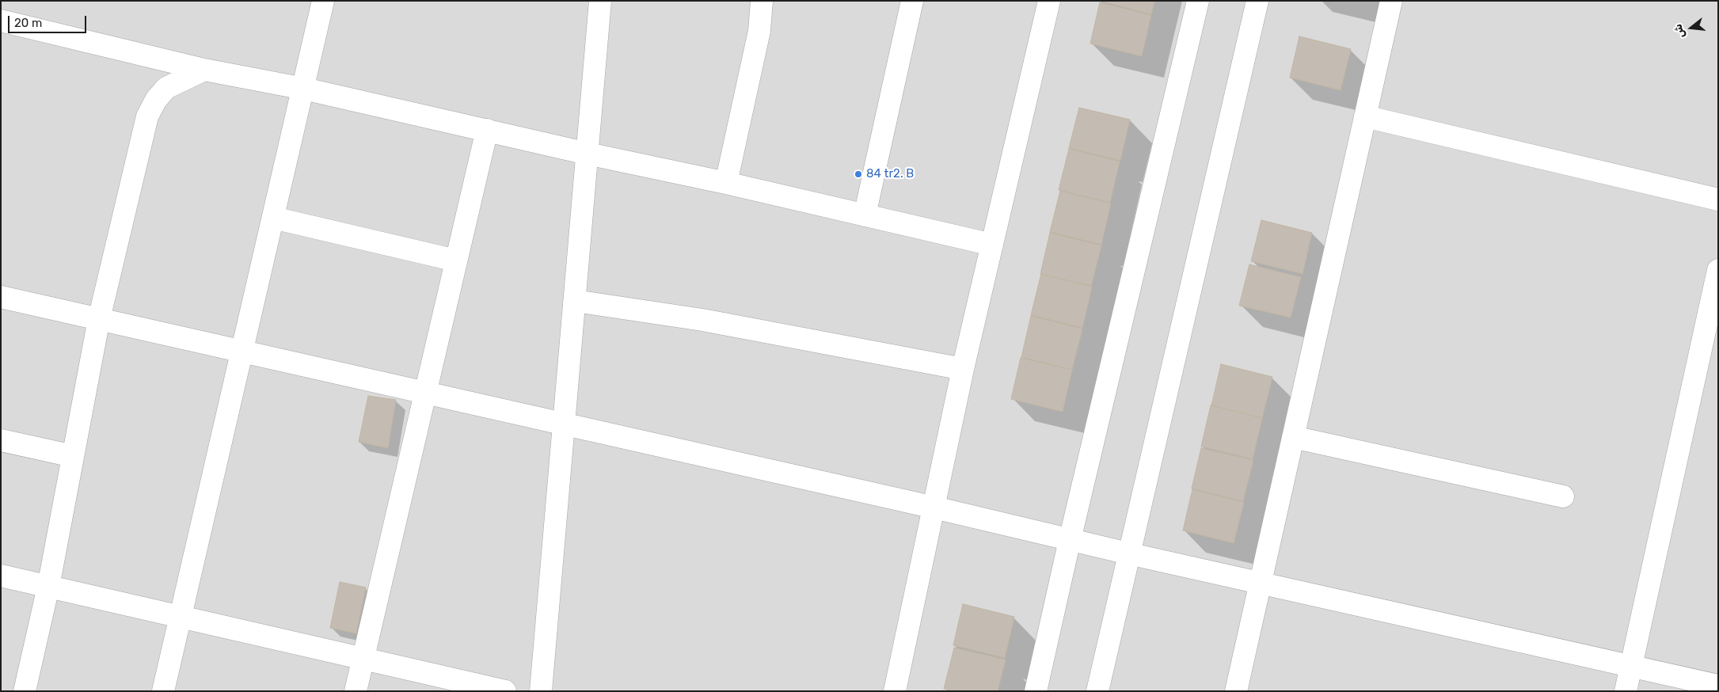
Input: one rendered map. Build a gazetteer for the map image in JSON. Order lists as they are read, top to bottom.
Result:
{
  "places": ["84 tr2. B"],
  "scale_bar": "20 m",
  "north": "left"
}
